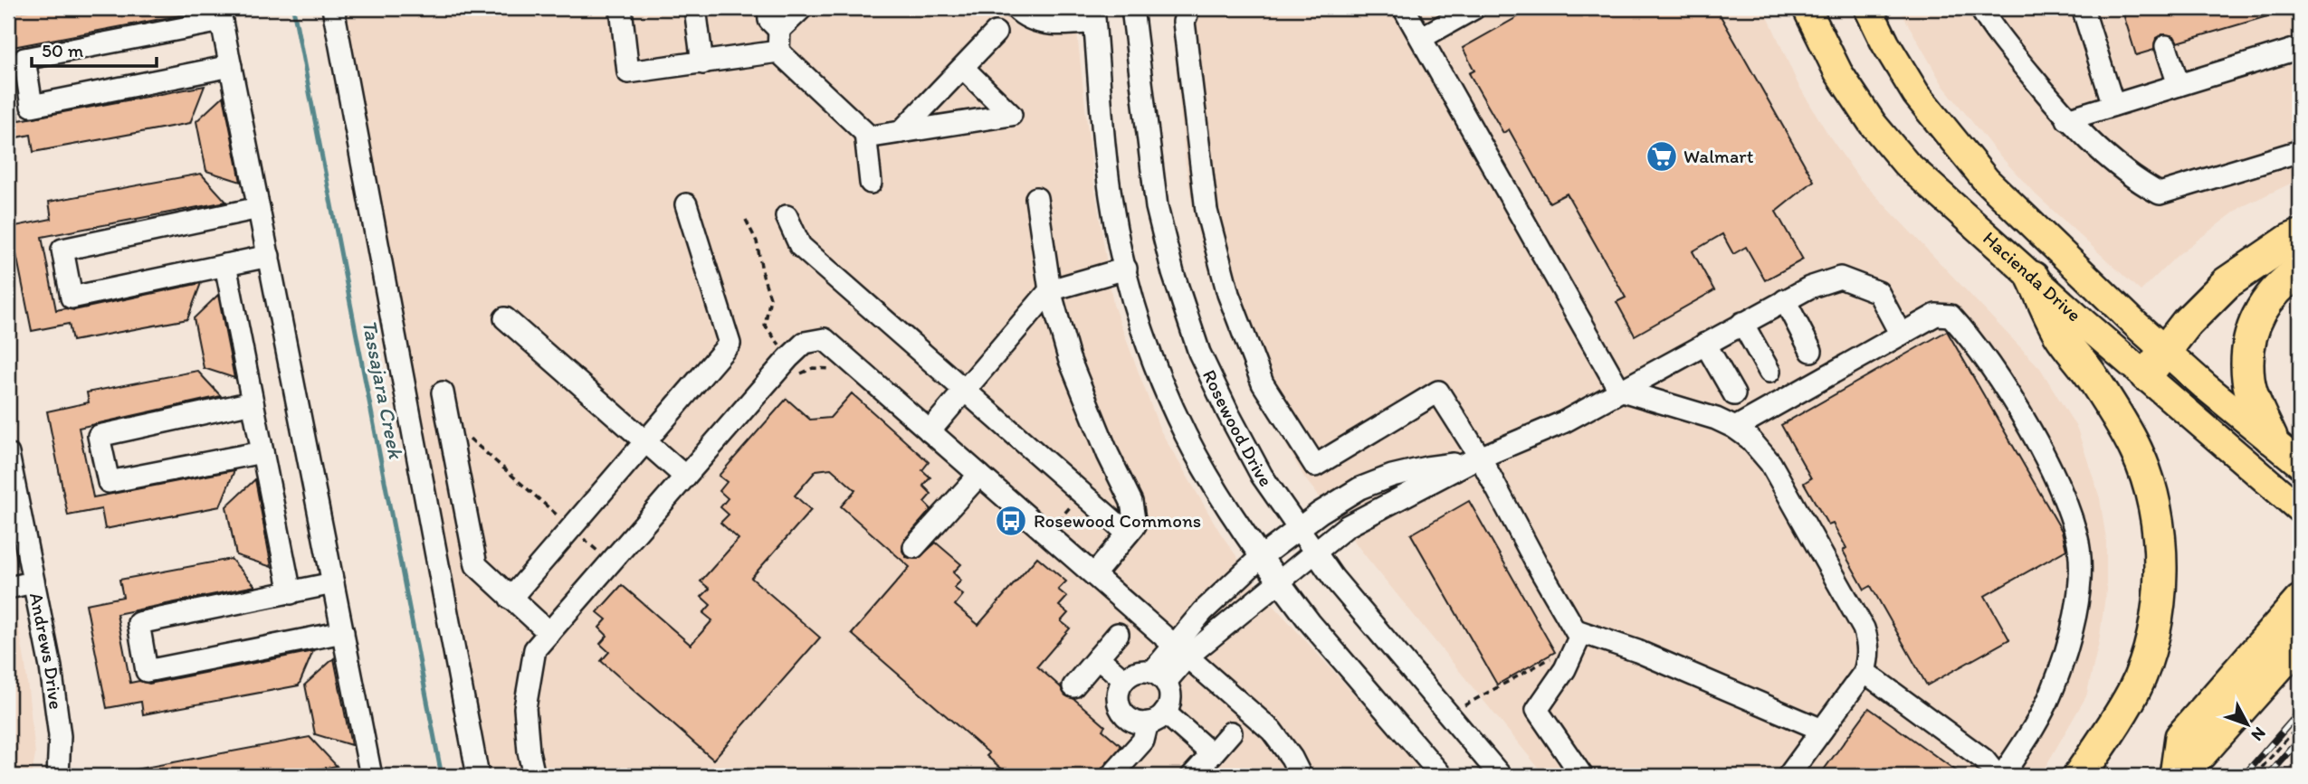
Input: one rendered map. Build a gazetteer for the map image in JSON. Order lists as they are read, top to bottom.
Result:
{
  "streets": {
    "main road": ["Hacienda Drive"],
    "street": ["Rosewood Drive", "Andrews Drive"]
  },
  "water": ["Tassajara Creek"],
  "places": {
    "supermarket": ["Walmart"],
    "bus stop": ["Rosewood Commons"]
  },
  "scale_bar": "50 m",
  "north": "bottom right"
}
